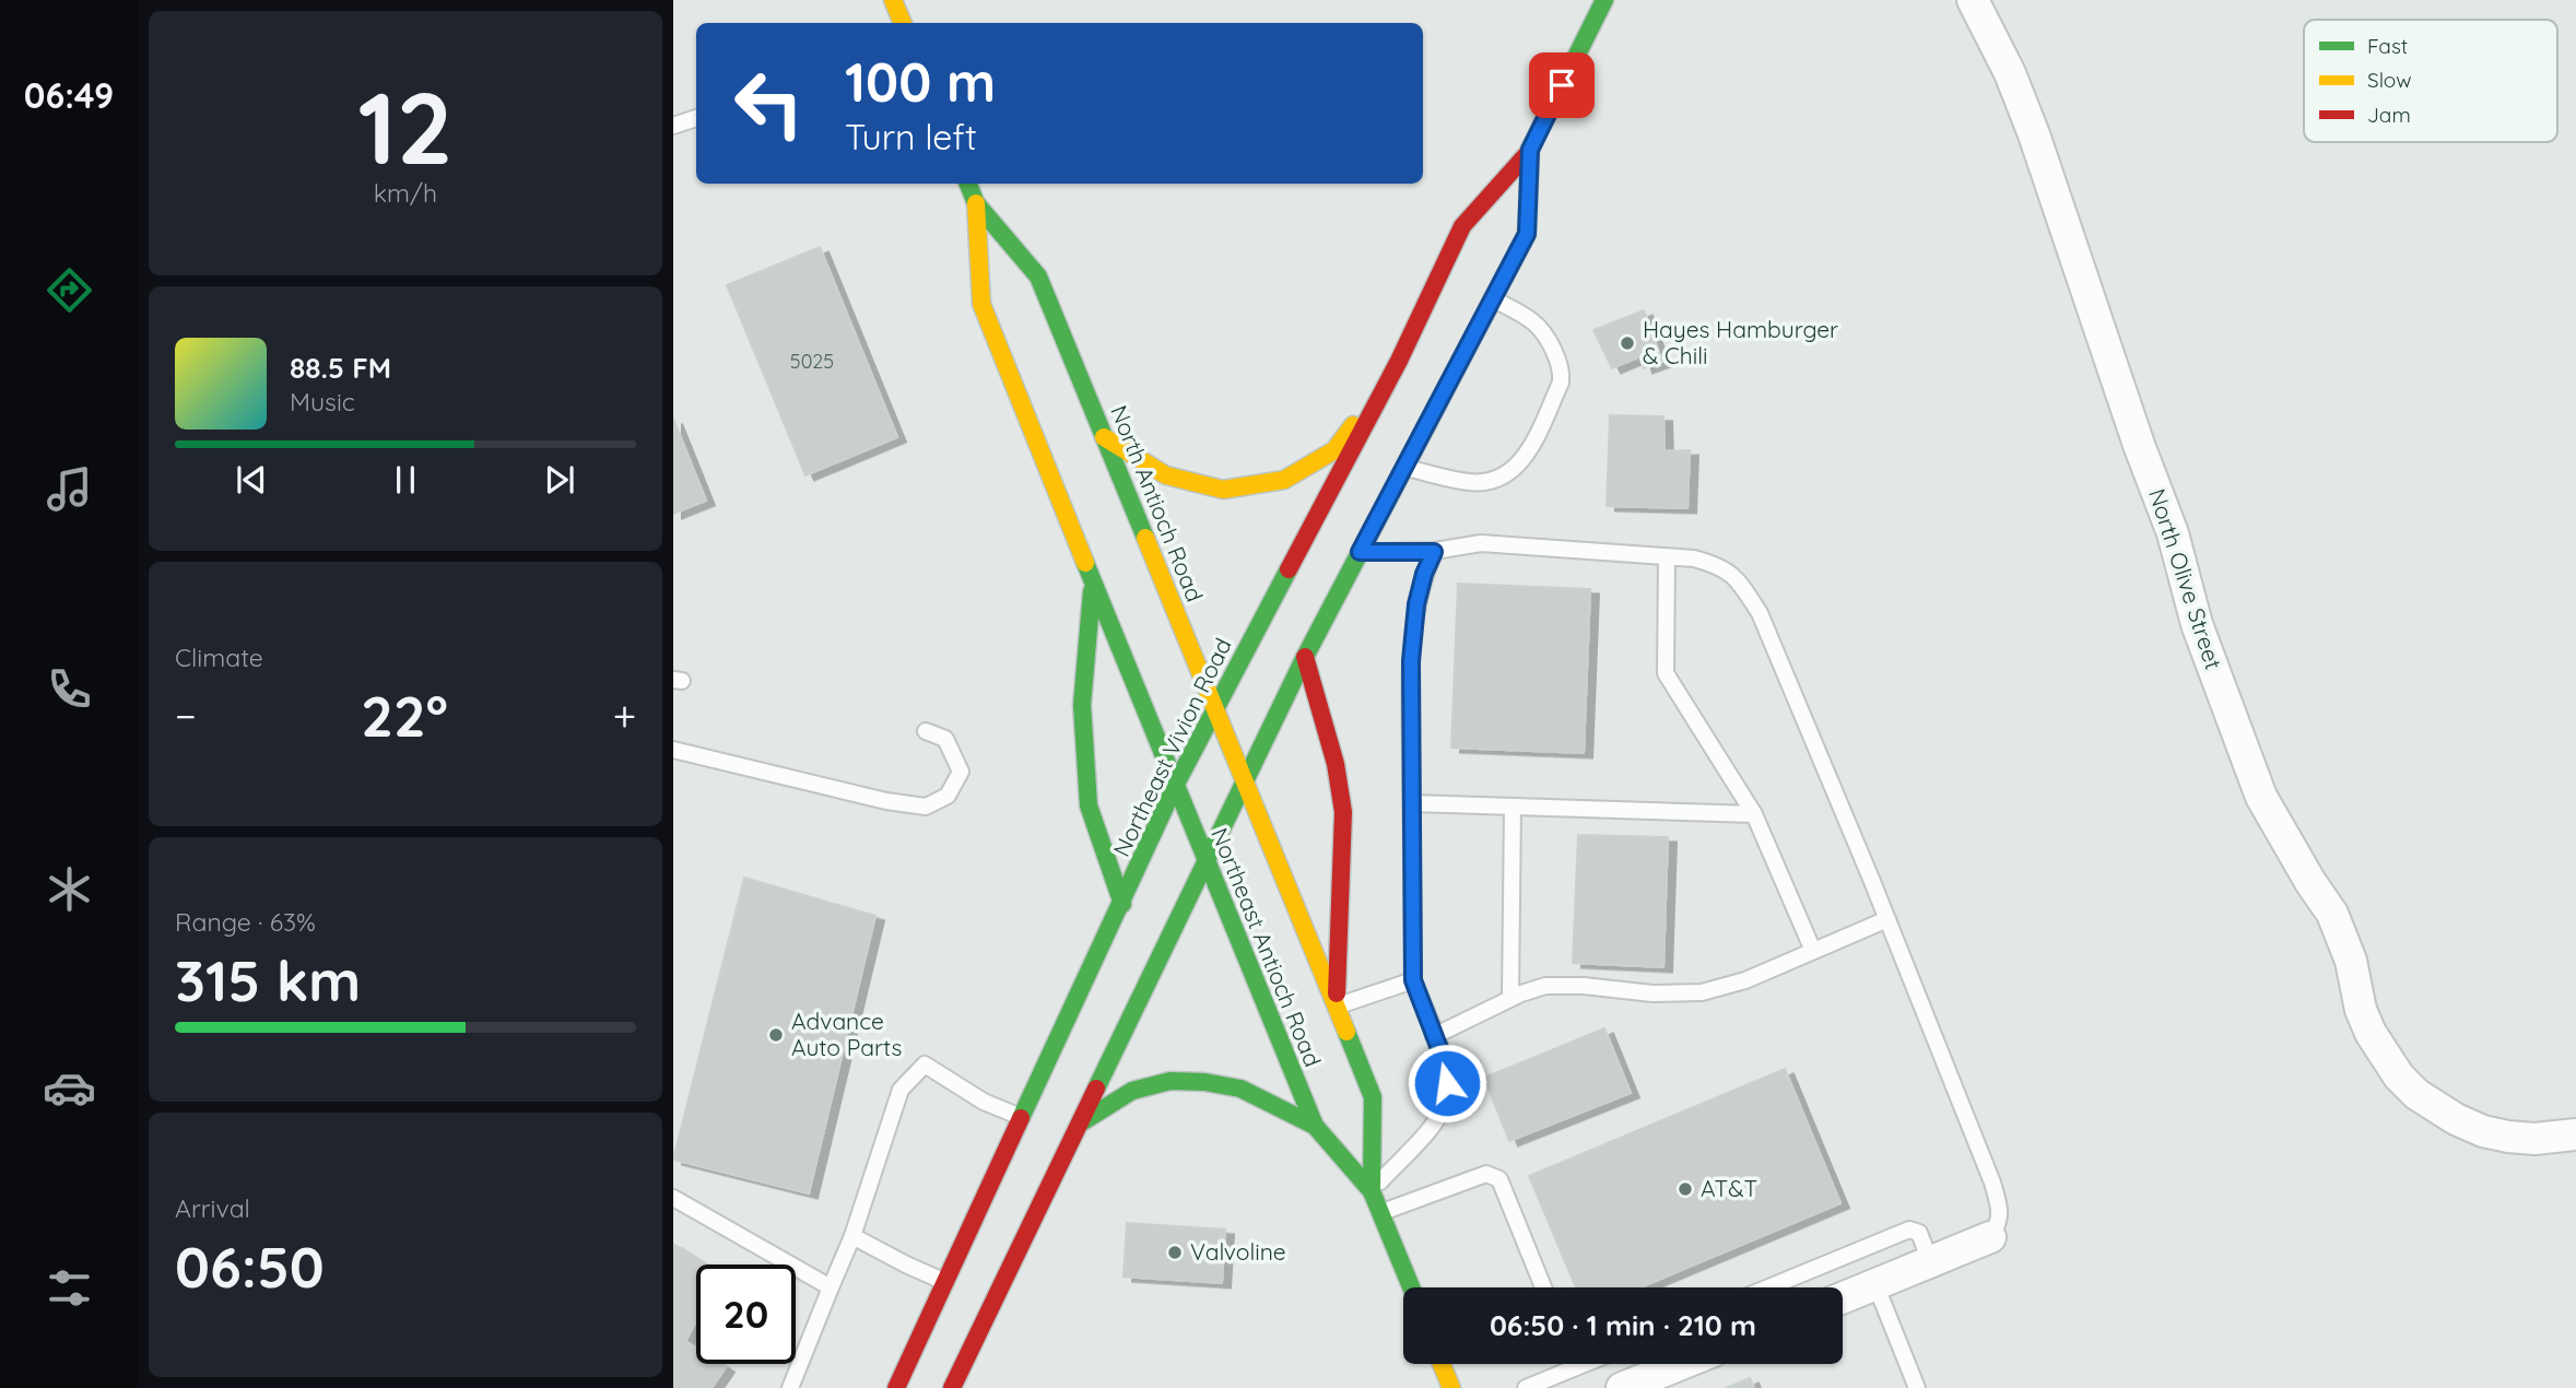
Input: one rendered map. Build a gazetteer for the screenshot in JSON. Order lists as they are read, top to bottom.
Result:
{
  "streets": {
    "main road": ["North Antioch Road", "Northeast Vivion Road", "Northeast Antioch Road"],
    "street": ["North Olive Street"]
  },
  "crossings": [
    ["North Antioch Road", "Northeast Vivion Road"],
    ["North Antioch Road", "Northeast Antioch Road"],
    ["Northeast Vivion Road", "Northeast Antioch Road"]
  ],
  "places": [
    "Hayes Hamburger & Chili",
    "Advance Auto Parts",
    "AT&T",
    "Valvoline"
  ],
  "house_numbers": ["5025"],
  "legend": ["Fast", "Slow", "Jam"],
  "page": {
    "tabs": "06:49",
    "tile": [
      ["12", "km/h"],
      "Climate",
      ["Range · 63%", "315 km"],
      ["Arrival", "06:50"]
    ],
    "turn": ["100 m", "Turn left"],
    "song": ["88.5 FM", "Music"],
    "heat": ["−", "22°", "+"],
    "limit": "20",
    "trip": "06:50 · 1 min · 210 m"
  }
}
